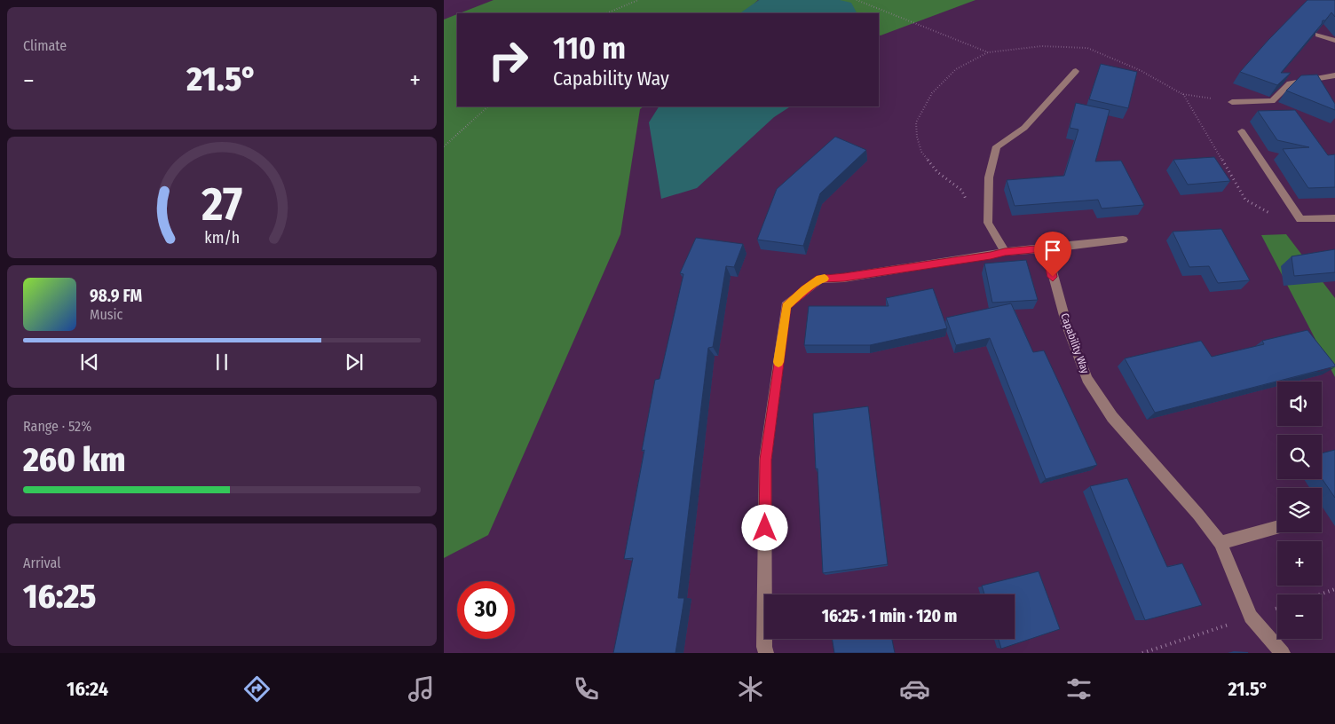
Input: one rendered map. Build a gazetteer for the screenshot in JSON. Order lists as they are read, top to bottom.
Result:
{
  "streets": {
    "street": ["Capability Way"]
  },
  "page": {
    "tile": [
      "Climate",
      ["Range · 52%", "260 km"],
      ["Arrival", "16:25"]
    ],
    "turn": ["110 m", "Capability Way"],
    "heat": ["−", "21.5°", "+"],
    "song": ["98.9 FM", "Music"],
    "map_buttons": ["+", "−"],
    "limit": "30",
    "trip": "16:25 · 1 min · 120 m",
    "tabs": ["16:24", "21.5°"],
    "gauge": ["27", "km/h"]
  }
}
